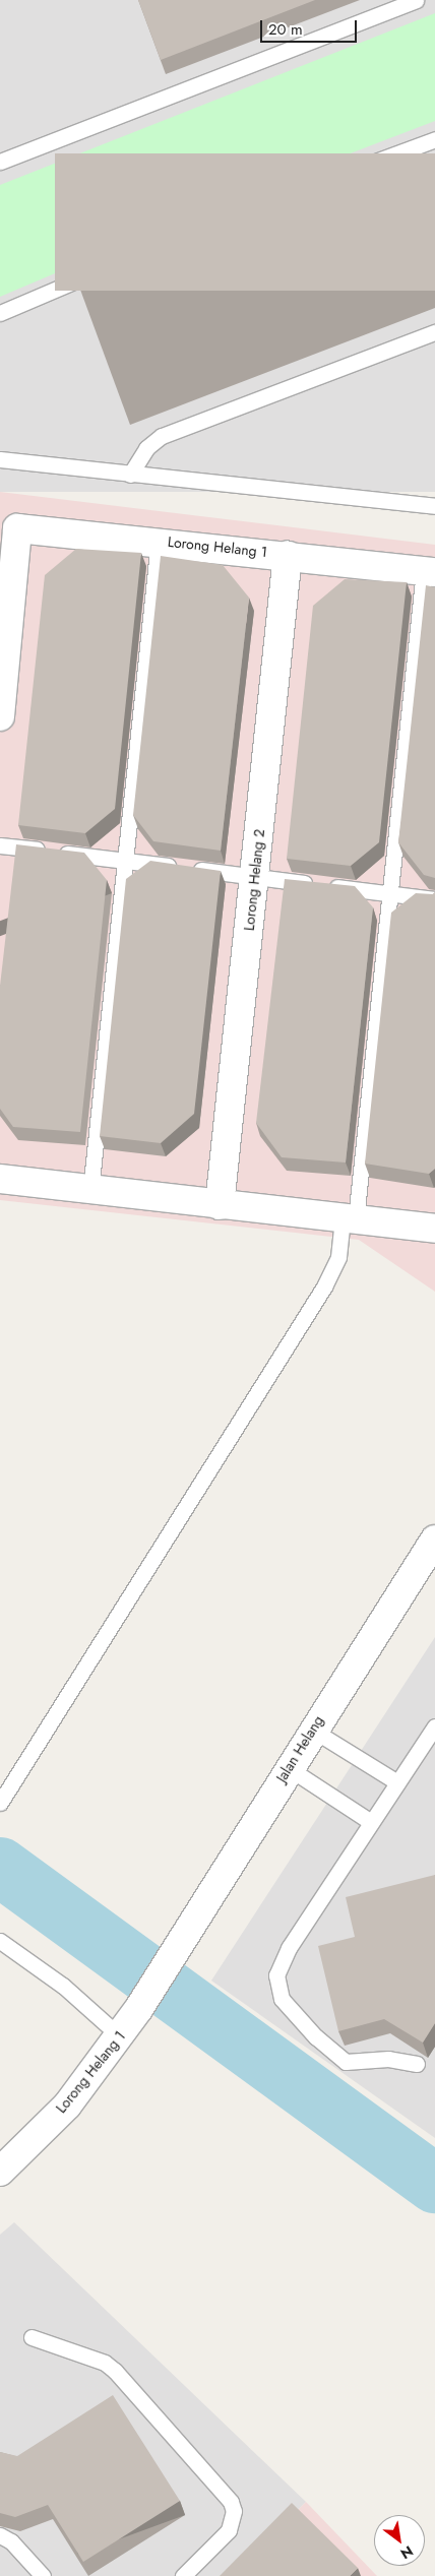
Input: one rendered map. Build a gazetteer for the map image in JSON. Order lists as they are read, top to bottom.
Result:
{
  "streets": {
    "street": ["Lorong Helang 1", "Lorong Helang 2", "Jalan Helang"]
  },
  "crossings": [
    ["Lorong Helang 1", "Lorong Helang 2"],
    ["Lorong Helang 1", "Jalan Helang"]
  ],
  "scale_bar": "20 m",
  "north": "bottom right"
}
